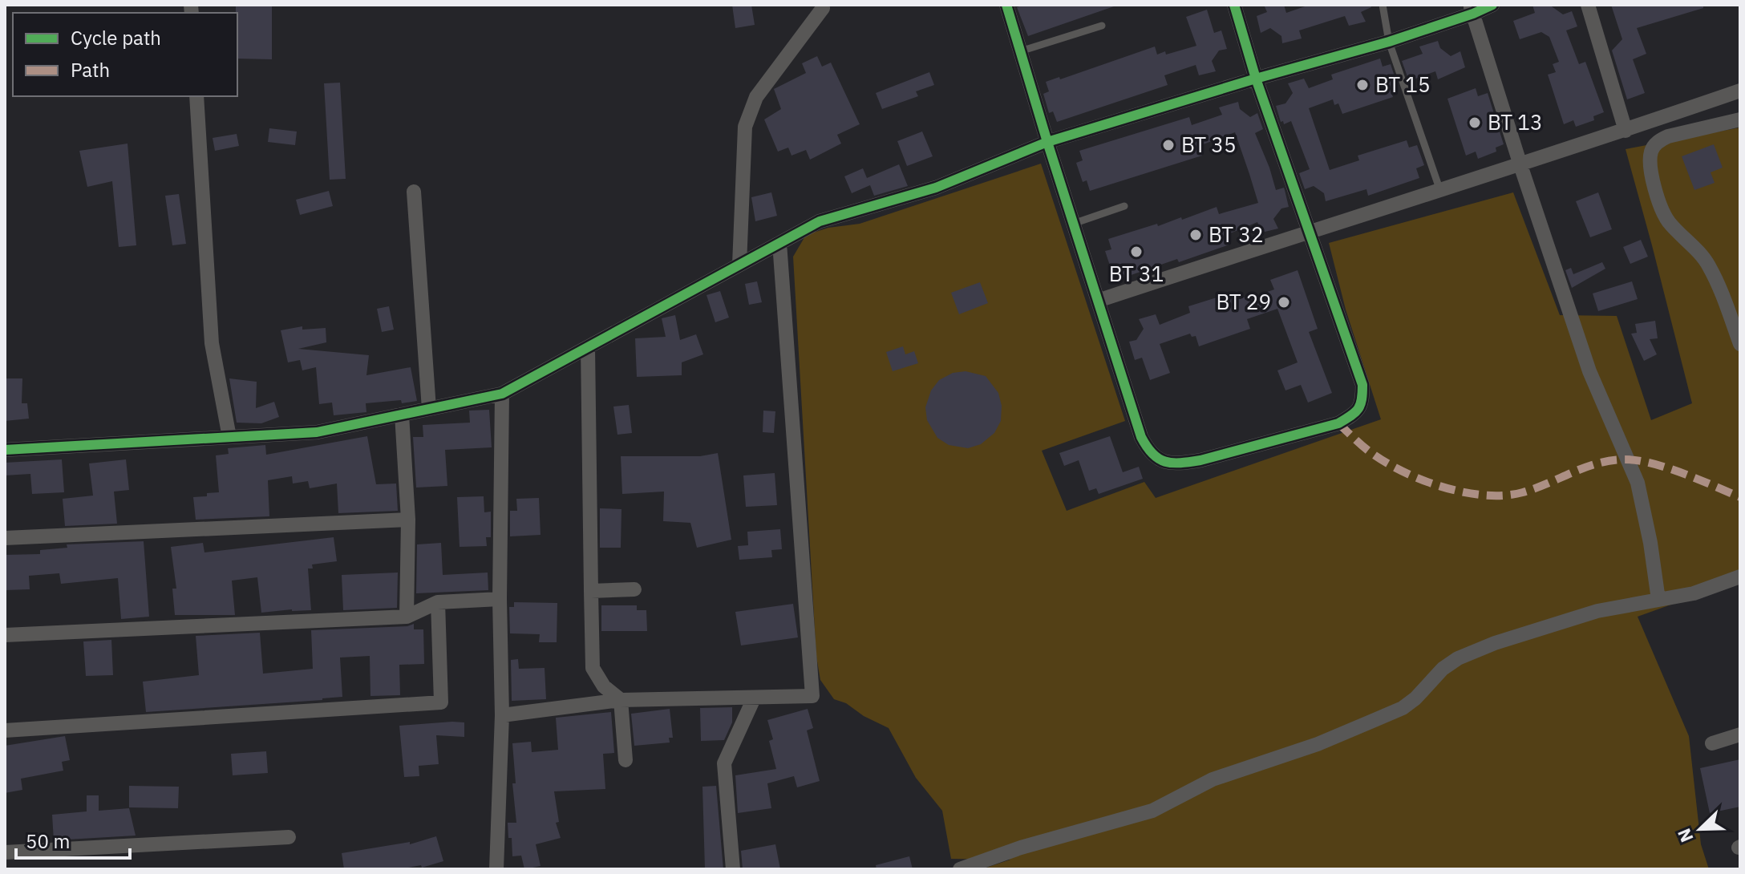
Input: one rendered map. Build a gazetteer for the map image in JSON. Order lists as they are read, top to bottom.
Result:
{
  "places": [
    "BT 15",
    "BT 13",
    "BT 35",
    "BT 32",
    "BT 31",
    "BT 29"
  ],
  "legend": ["Cycle path", "Path"],
  "scale_bar": "50 m",
  "north": "bottom left"
}
